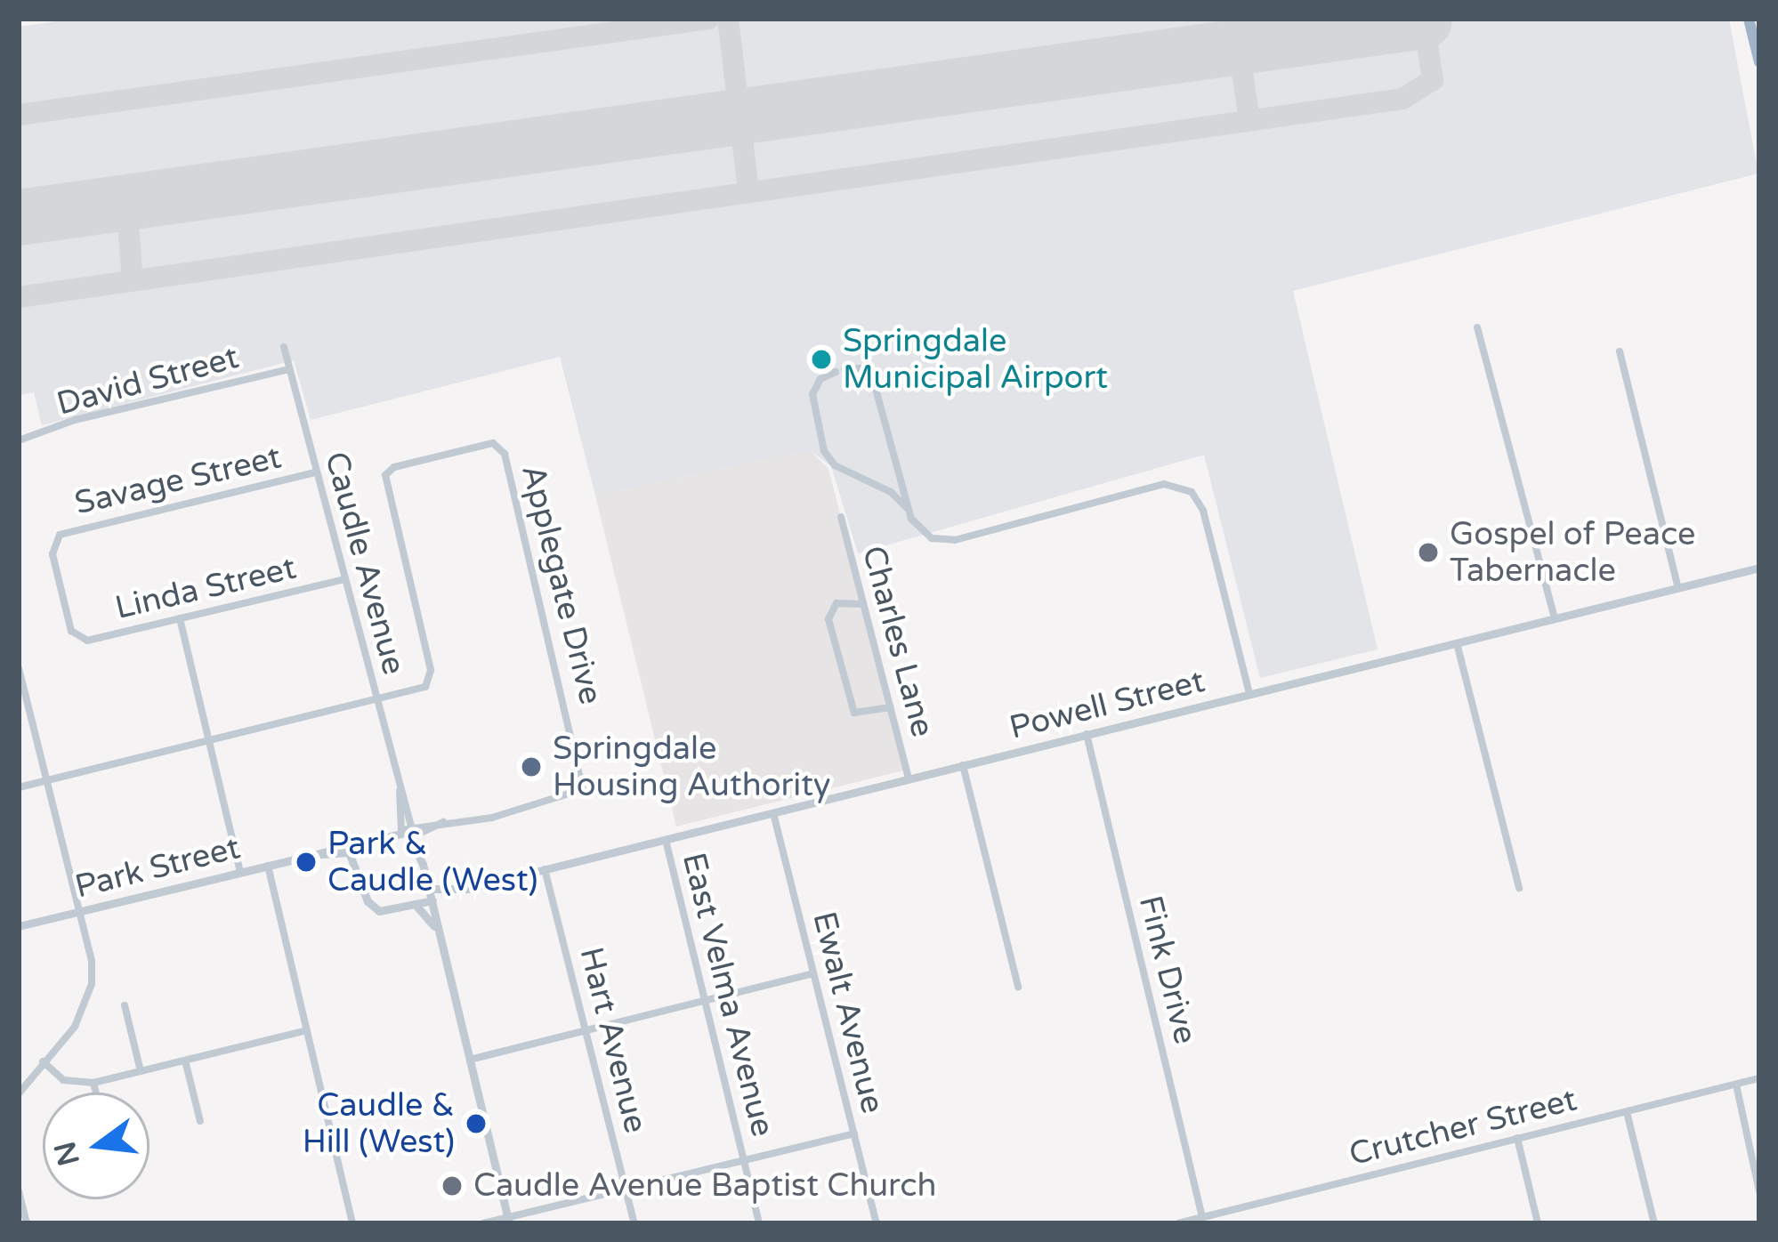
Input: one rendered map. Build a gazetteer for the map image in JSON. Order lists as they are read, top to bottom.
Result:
{
  "streets": {
    "street": [
      "David Street",
      "Savage Street",
      "Caudle Avenue",
      "Applegate Drive",
      "Linda Street",
      "Charles Lane",
      "Powell Street",
      "Park Street",
      "Fink Drive",
      "East Velma Avenue",
      "Ewalt Avenue",
      "Hart Avenue",
      "Crutcher Street"
    ]
  },
  "crossings": [
    ["David Street", "Caudle Avenue"],
    ["Savage Street", "Caudle Avenue"],
    ["Savage Street", "Linda Street"],
    ["Caudle Avenue", "Applegate Drive"],
    ["Caudle Avenue", "Linda Street"],
    ["Caudle Avenue", "Powell Street"],
    ["Caudle Avenue", "Park Street"],
    ["Applegate Drive", "Powell Street"],
    ["Applegate Drive", "Park Street"],
    ["Charles Lane", "Powell Street"],
    ["Powell Street", "Park Street"],
    ["Powell Street", "Fink Drive"],
    ["Powell Street", "East Velma Avenue"],
    ["Powell Street", "Ewalt Avenue"],
    ["Powell Street", "Hart Avenue"],
    ["Fink Drive", "Crutcher Street"]
  ],
  "places": [
    "Springdale Municipal Airport",
    "Gospel of Peace Tabernacle",
    "Springdale Housing Authority",
    "Park & Caudle (West)",
    "Caudle & Hill (West)",
    "Caudle Avenue Baptist Church"
  ],
  "north": "left"
}
